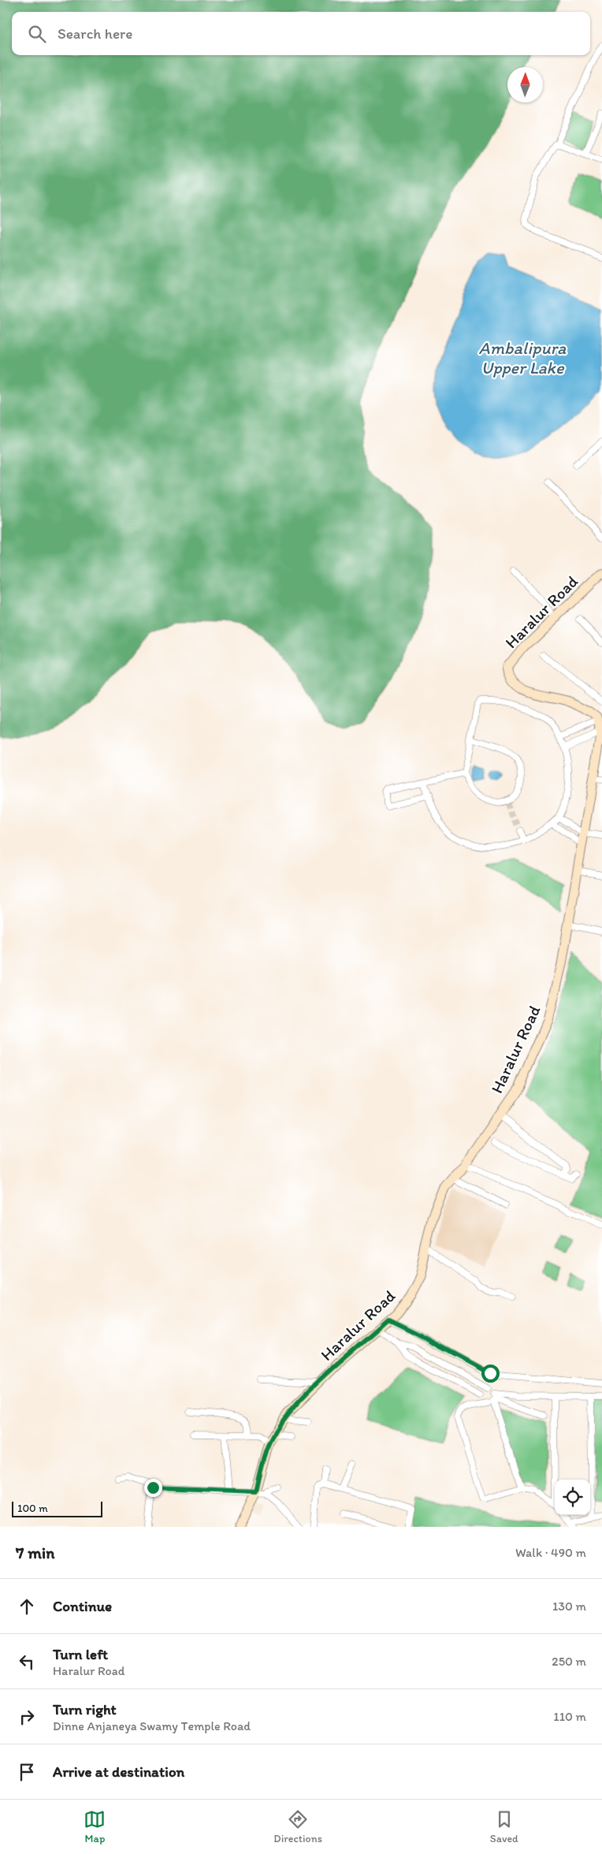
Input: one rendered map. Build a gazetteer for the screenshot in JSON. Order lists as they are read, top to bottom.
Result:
{
  "streets": {
    "street": ["Haralur Road"]
  },
  "water": ["Ambalipura Upper Lake"],
  "scale_bar": "100 m",
  "north": "top",
  "page": {
    "search": "Search here",
    "scale": "100 m",
    "heading": ["7 min", "Walk · 490 m"],
    "list": [
      ["Continue", "130 m"],
      ["Turn left", "Haralur Road", "250 m"],
      ["Turn right", "Dinne Anjaneya Swamy Temple Road", "110 m"],
      "Arrive at destination"
    ],
    "nav": ["Map", "Directions", "Saved"]
  }
}
